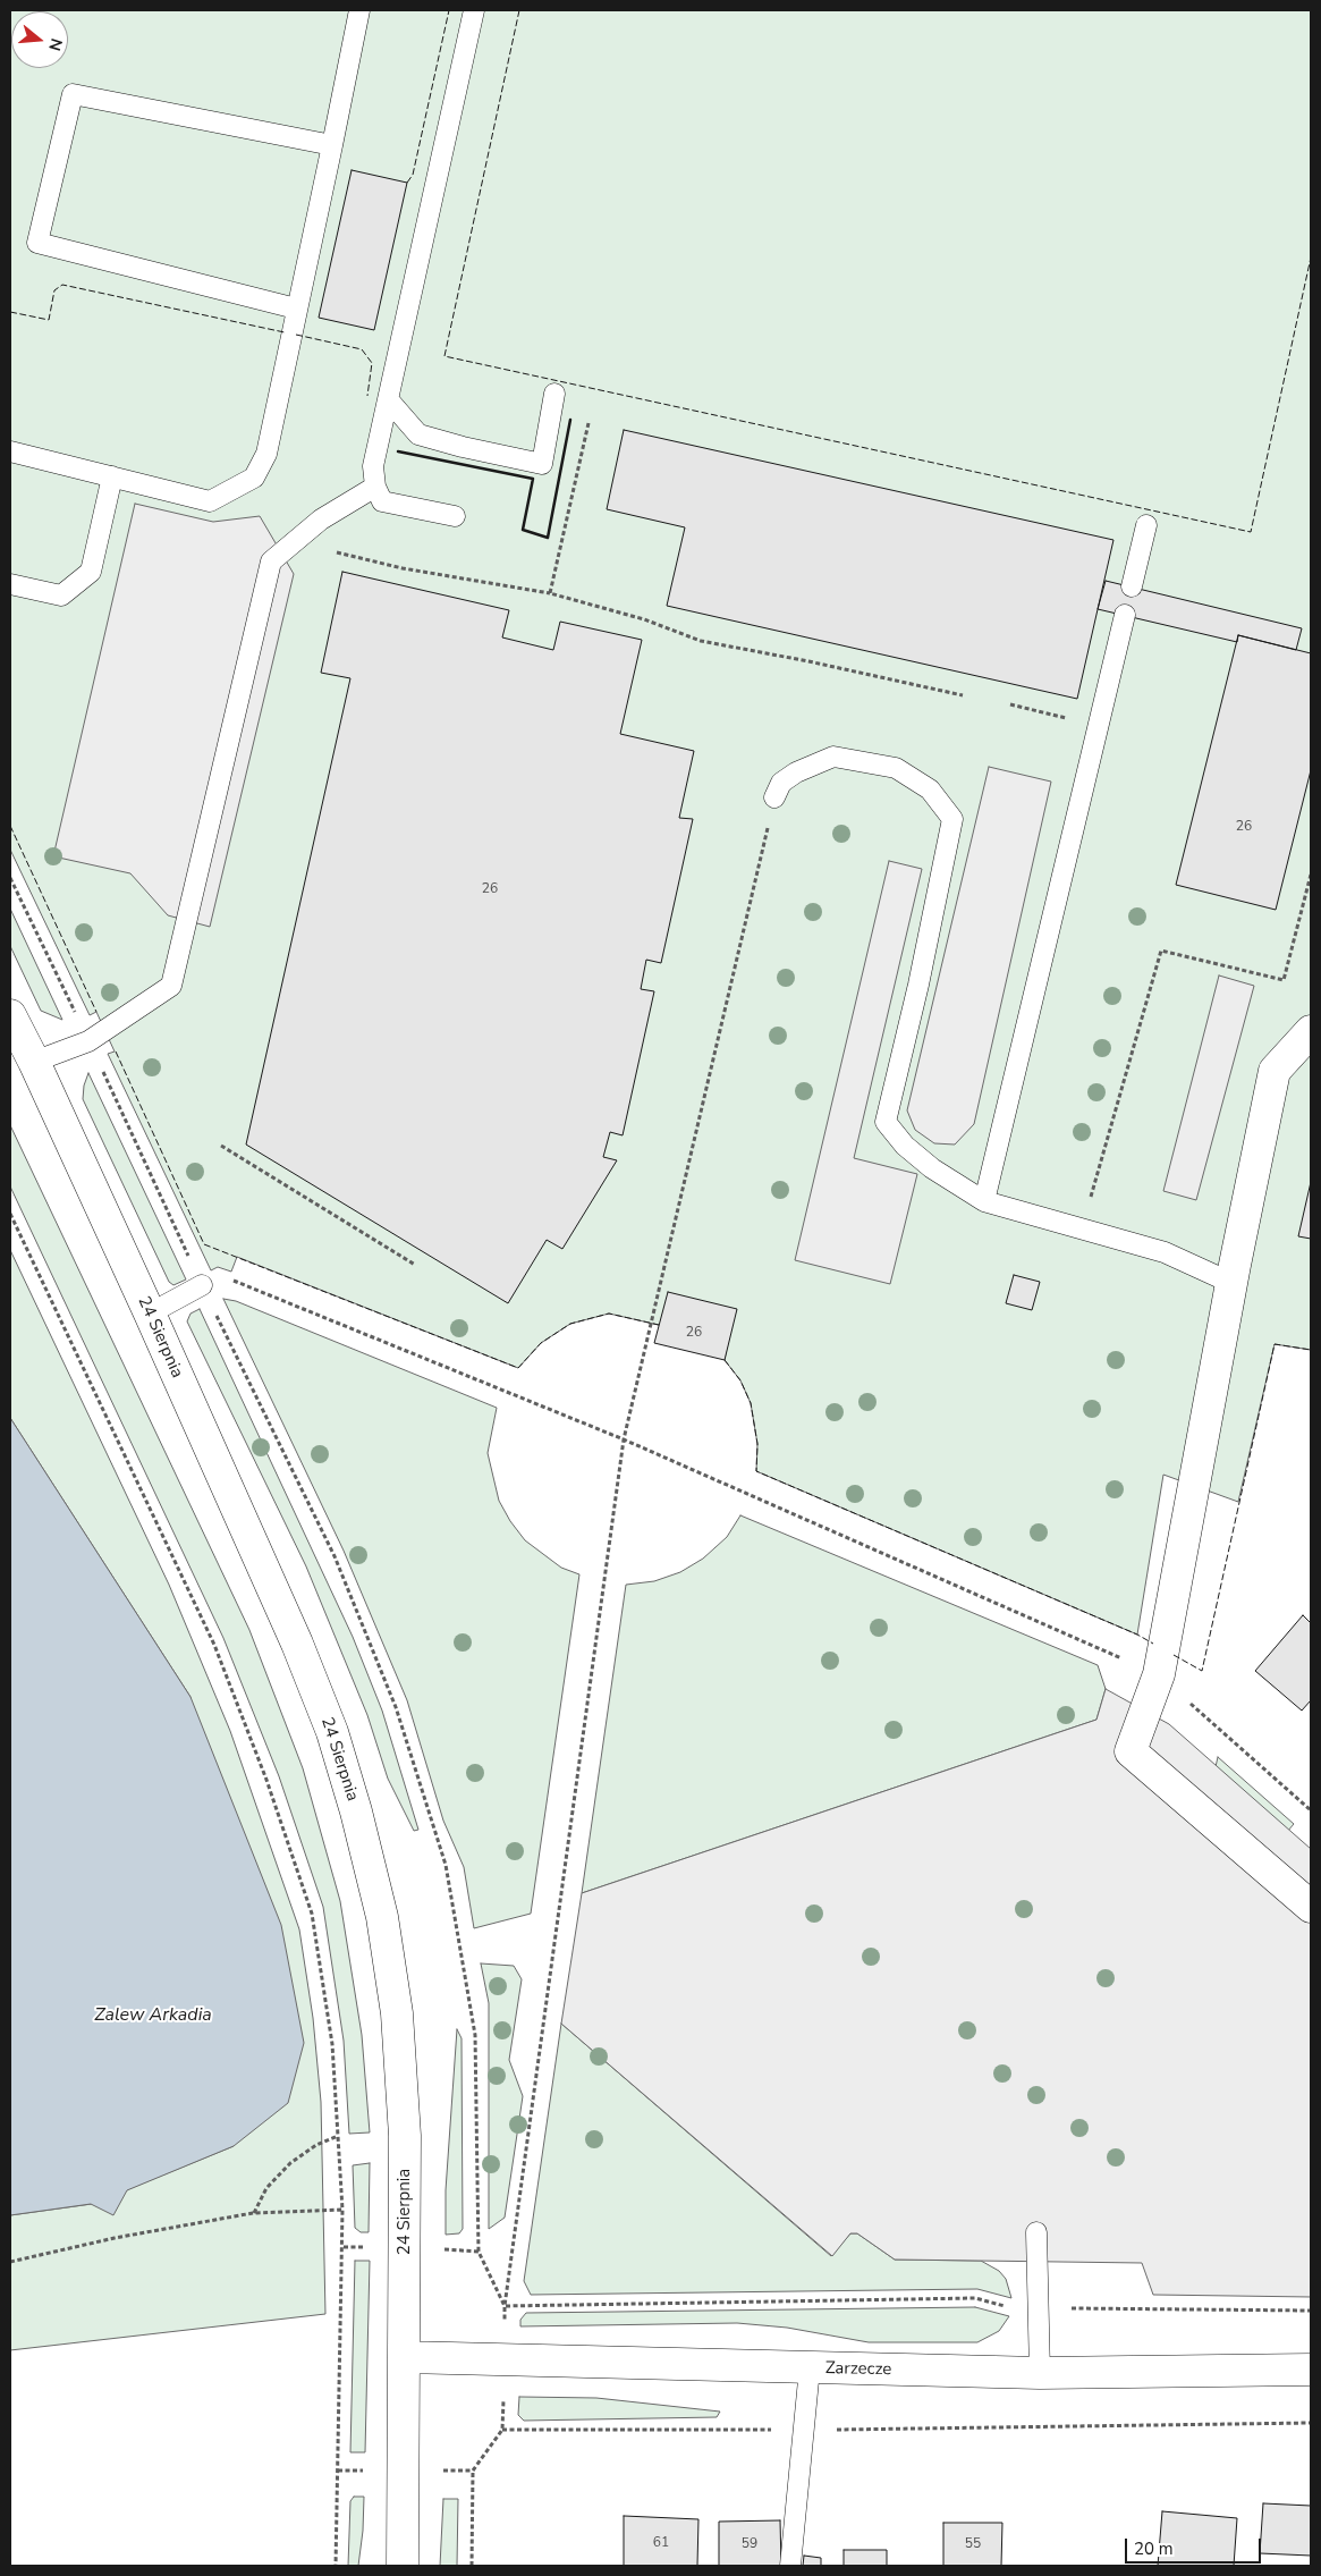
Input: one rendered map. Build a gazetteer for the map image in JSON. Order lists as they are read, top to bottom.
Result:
{
  "streets": {
    "street": ["24 Sierpnia", "Zarzecze"]
  },
  "crossings": [
    ["24 Sierpnia", "Zarzecze"]
  ],
  "water": ["Zalew Arkadia"],
  "house_numbers": [
    "26",
    "26",
    "26",
    "61",
    "59",
    "55"
  ],
  "scale_bar": "20 m",
  "north": "right"
}
